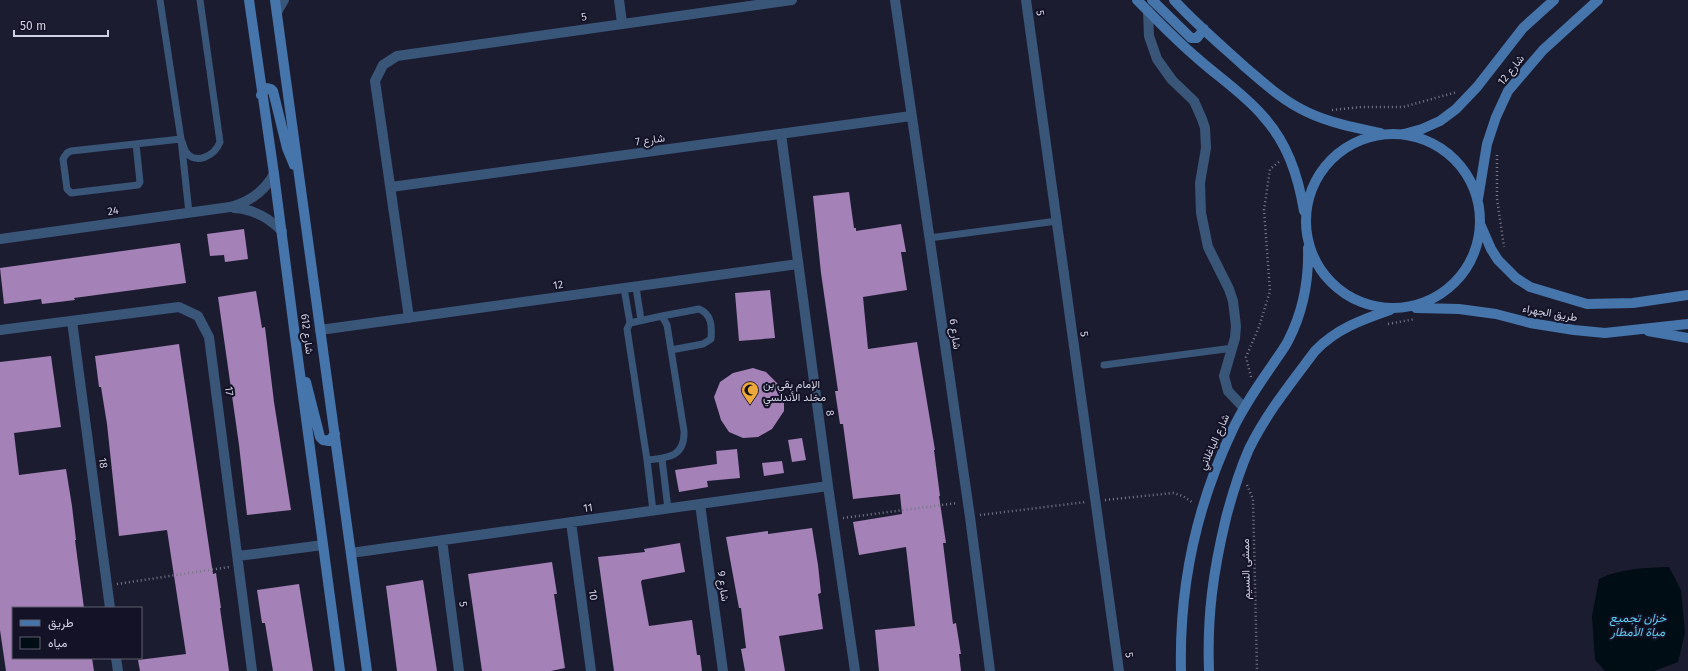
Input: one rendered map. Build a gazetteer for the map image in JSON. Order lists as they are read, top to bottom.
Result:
{
  "streets": {
    "street": [
      "5",
      "شارع 12",
      "شارع 7",
      "24",
      "12",
      "طريق الجهراء",
      "شارع 612",
      "شارع 6",
      "17",
      "8",
      "شارع الباغلاني",
      "18",
      "11",
      "شارع 9",
      "10"
    ],
    "path": ["ممشى النسيم"]
  },
  "crossings": [
    ["5", "شارع 7"],
    ["5", "11"],
    ["شارع 7", "شارع 6"],
    ["شارع 7", "8"],
    ["24", "شارع 612"],
    ["12", "شارع 612"],
    ["12", "8"],
    ["شارع 612", "11"],
    ["17", "18"],
    ["8", "11"],
    ["11", "شارع 9"],
    ["11", "10"]
  ],
  "water": ["خزان تجميع مياة الأمطار"],
  "places": {
    "mosque": ["الإمام بقي بن مخلد الأندلسي"]
  },
  "legend": ["طريق", "مياه"],
  "scale_bar": "50 m"
}
